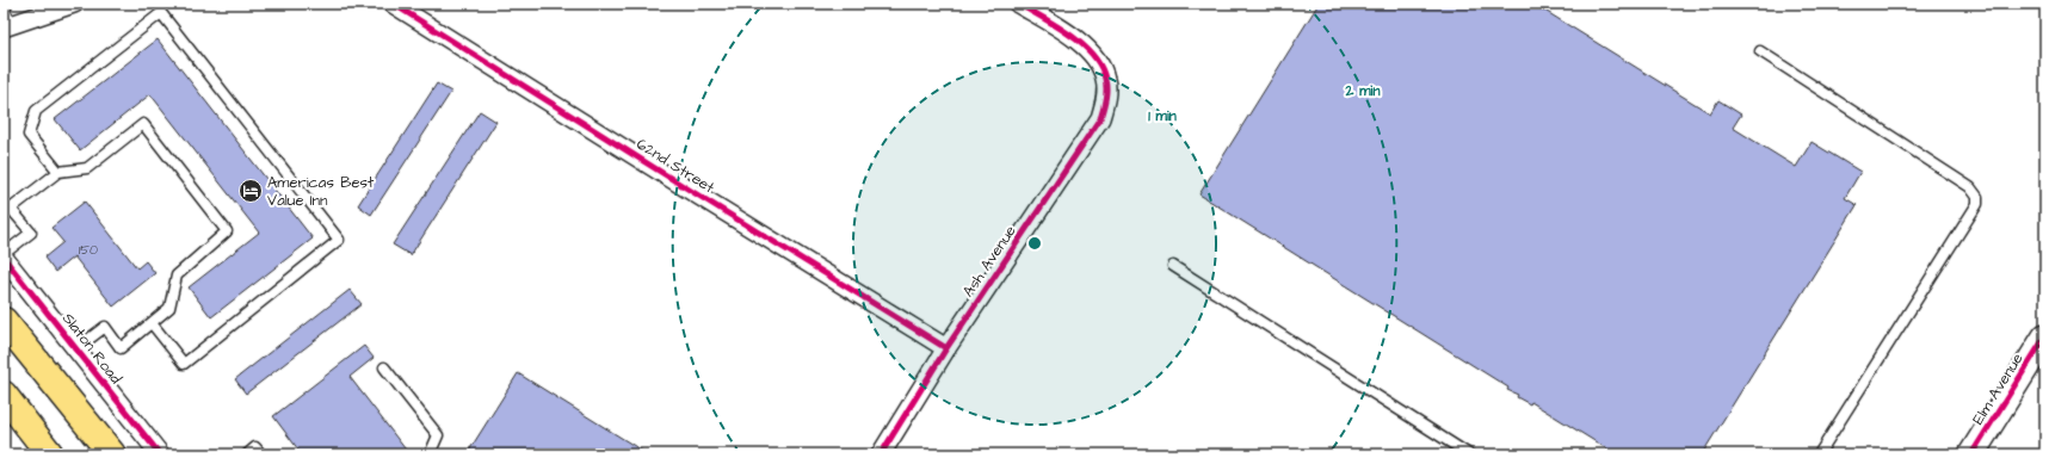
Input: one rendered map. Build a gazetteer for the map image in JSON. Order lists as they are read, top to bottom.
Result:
{
  "streets": {
    "street": [
      "62nd Street",
      "Ash Avenue",
      "Slaton Road",
      "Elm Avenue"
    ]
  },
  "crossings": [
    ["62nd Street", "Ash Avenue"]
  ],
  "places": {
    "hotel": ["Americas Best Value Inn"]
  },
  "house_numbers": ["150"],
  "rings": ["2 min", "1 min"]
}
